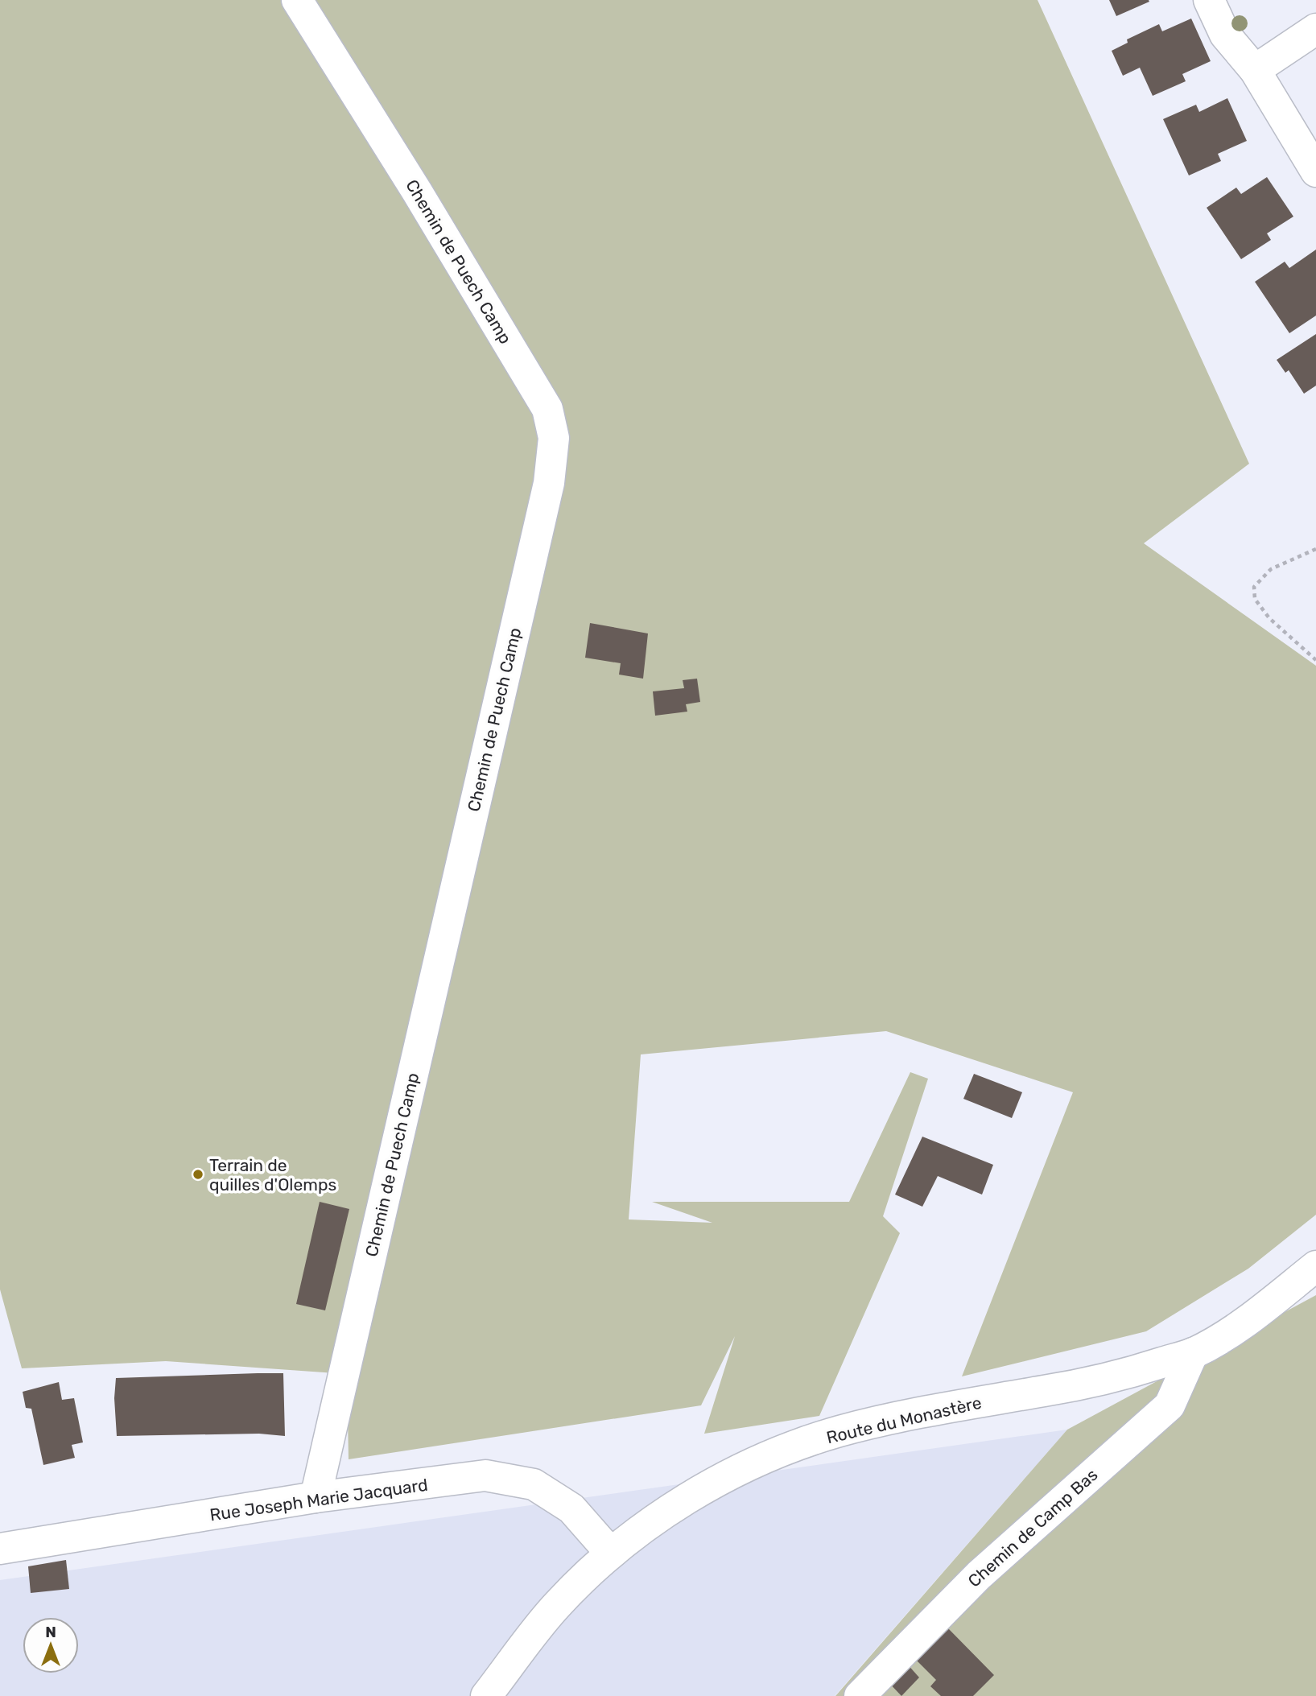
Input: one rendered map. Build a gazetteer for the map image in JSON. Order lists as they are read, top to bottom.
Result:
{
  "streets": {
    "street": [
      "Chemin de Puech Camp",
      "Route du Monastère",
      "Rue Joseph Marie Jacquard",
      "Chemin de Camp Bas"
    ]
  },
  "crossings": [
    ["Chemin de Puech Camp", "Rue Joseph Marie Jacquard"],
    ["Route du Monastère", "Rue Joseph Marie Jacquard"],
    ["Route du Monastère", "Chemin de Camp Bas"]
  ],
  "places": ["Terrain de quilles d'Olemps"],
  "north": "top"
}
